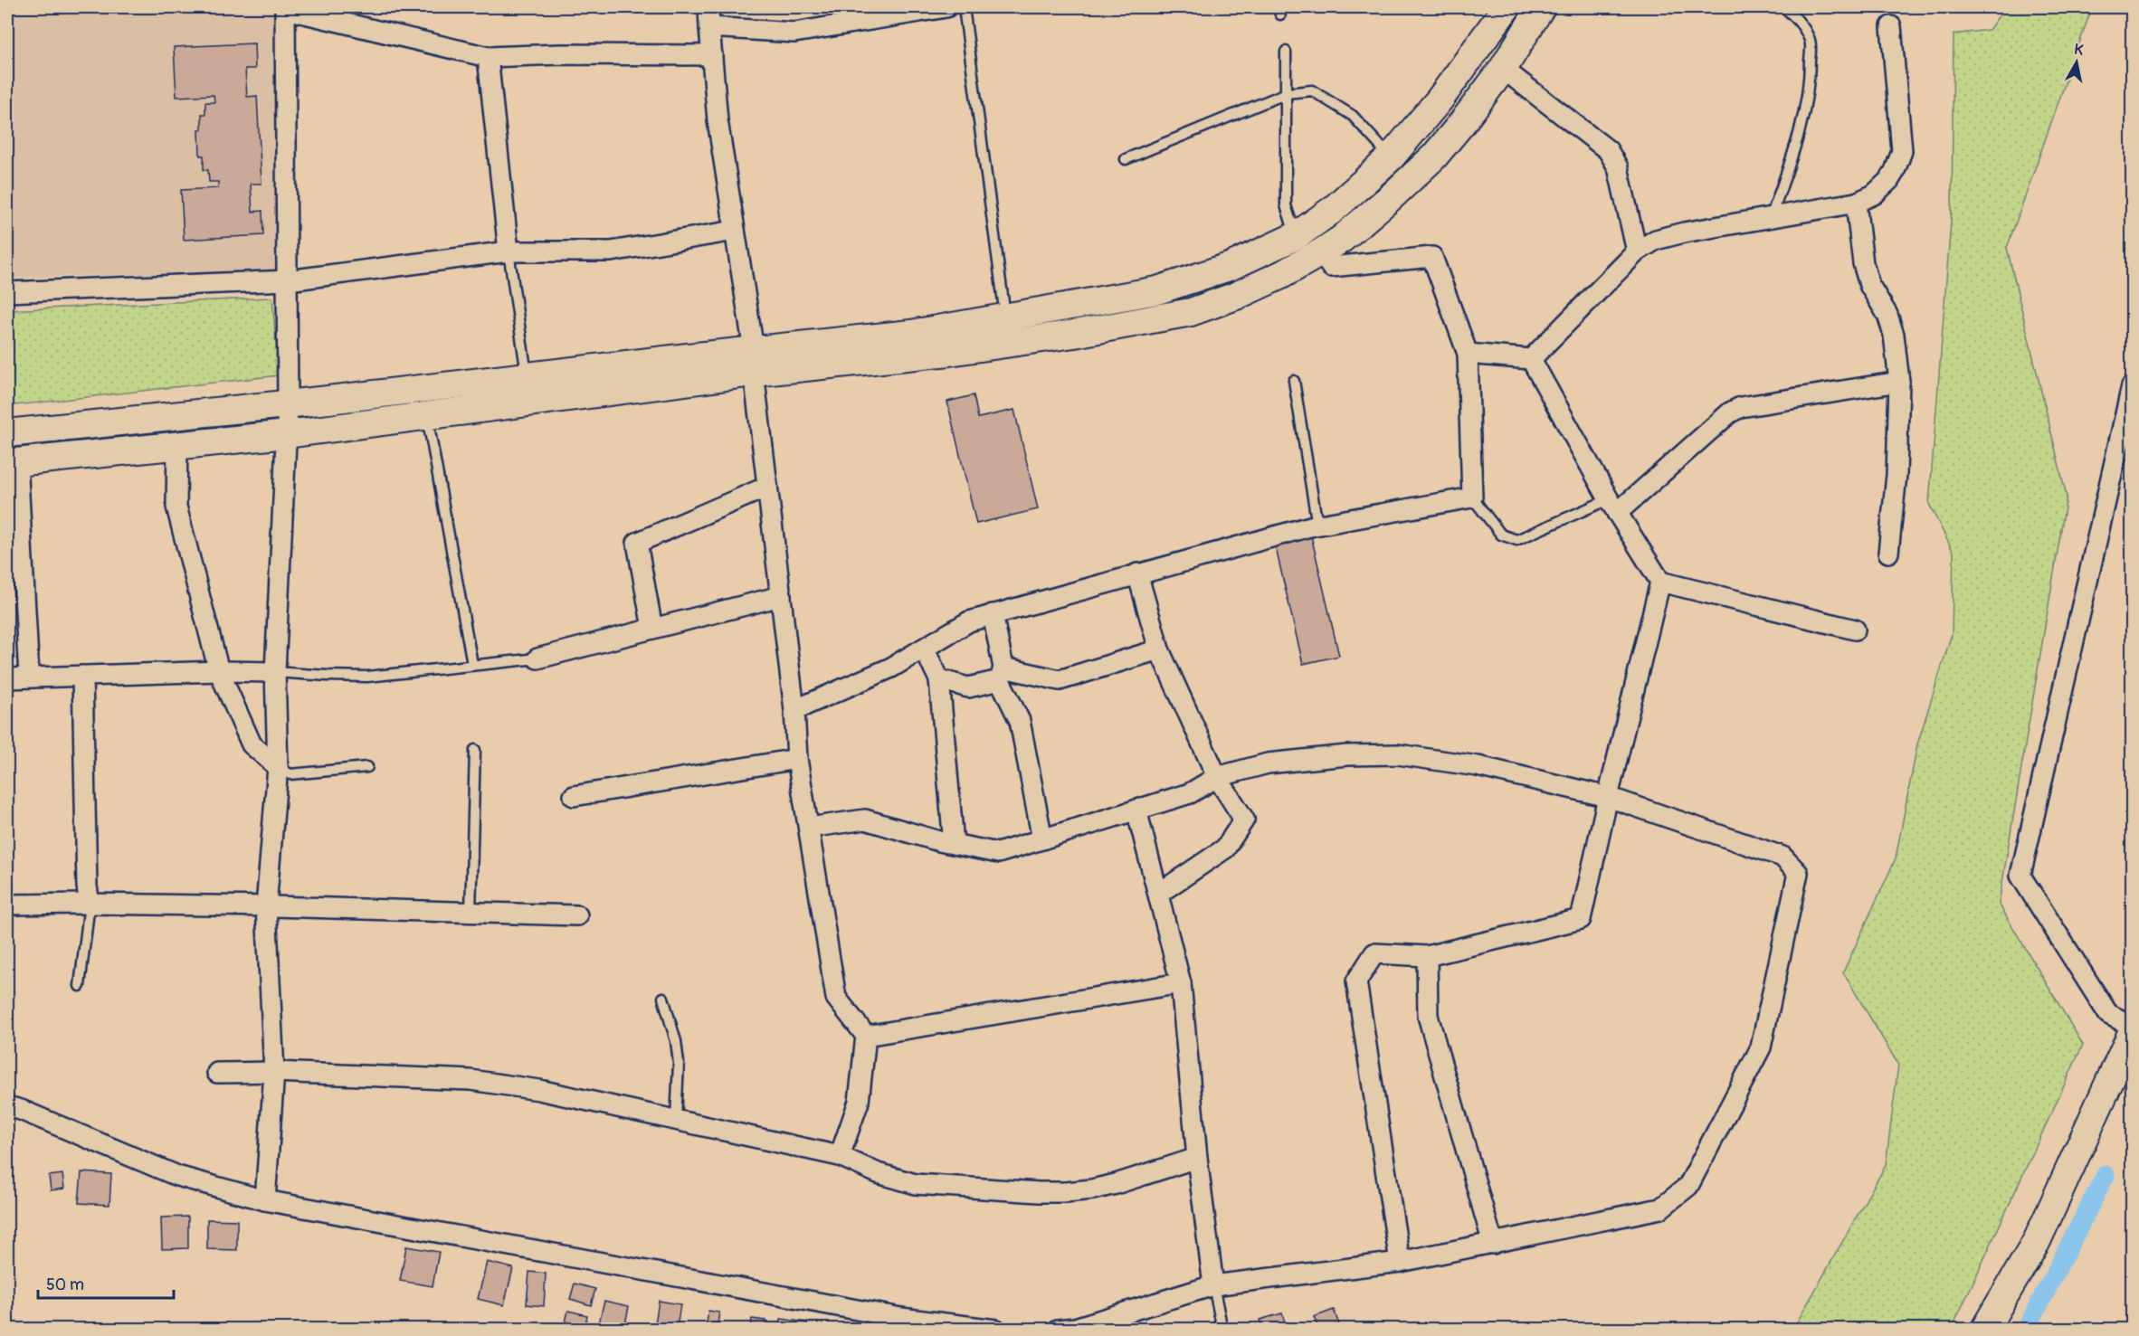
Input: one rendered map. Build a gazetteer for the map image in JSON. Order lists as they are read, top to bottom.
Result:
{
  "scale_bar": "50 m",
  "north": "top"
}
